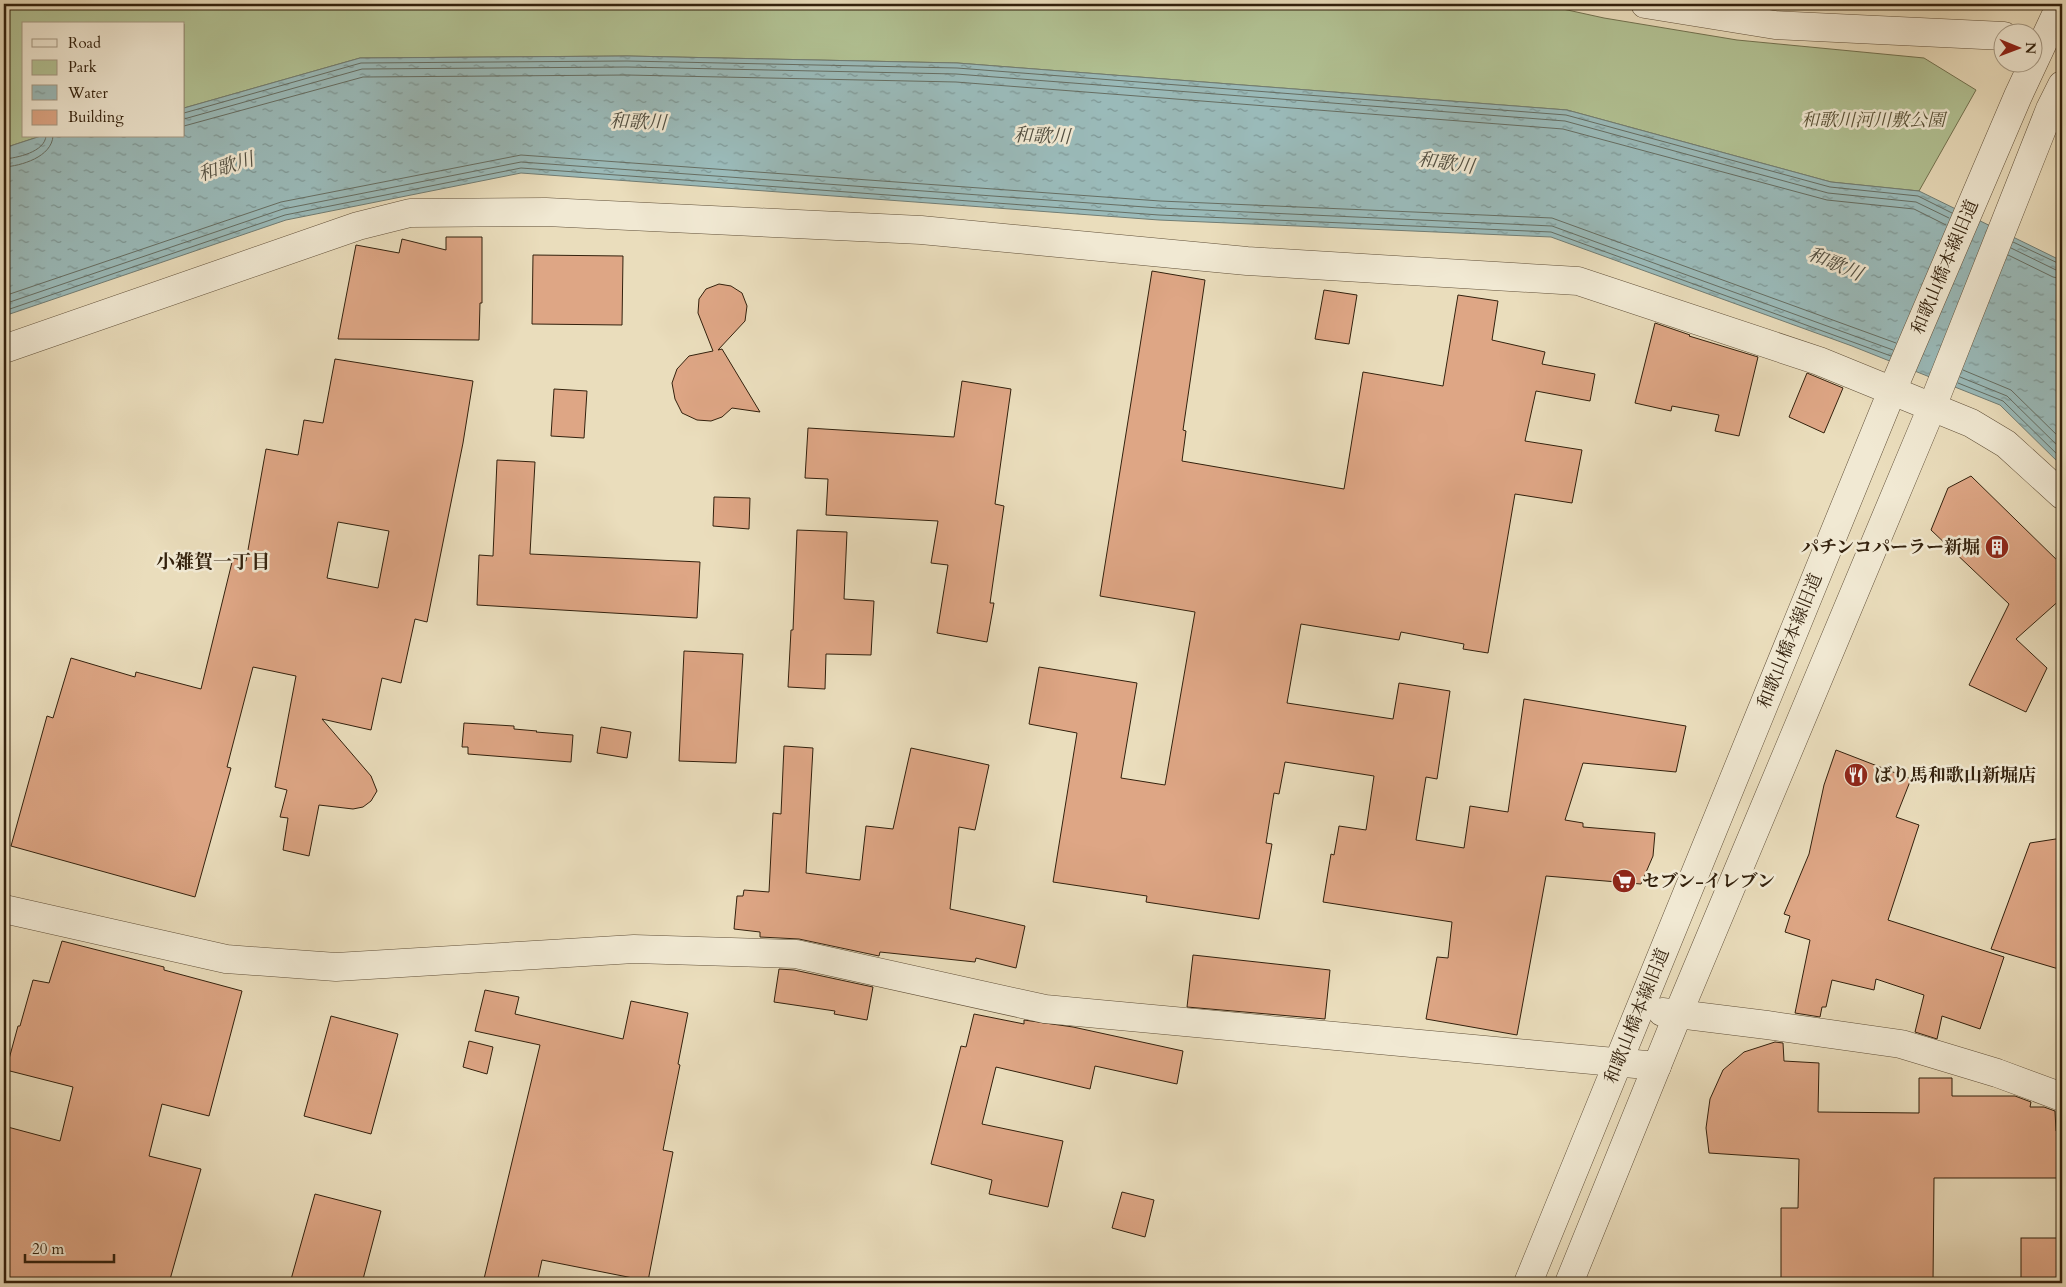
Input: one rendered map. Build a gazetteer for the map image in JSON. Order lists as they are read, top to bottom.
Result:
{
  "streets": {
    "street": ["和歌山橋本線旧道"]
  },
  "districts": ["小雑賀一丁目"],
  "water": ["和歌川"],
  "parks": ["和歌川河川敷公園"],
  "places": {
    "building": ["パチンコパーラー新堀"],
    "restaurant": ["ばり馬和歌山新堀店"],
    "supermarket": ["セブン-イレブン"]
  },
  "legend": [
    "Road",
    "Park",
    "Water",
    "Building"
  ],
  "scale_bar": "20 m",
  "north": "right"
}
